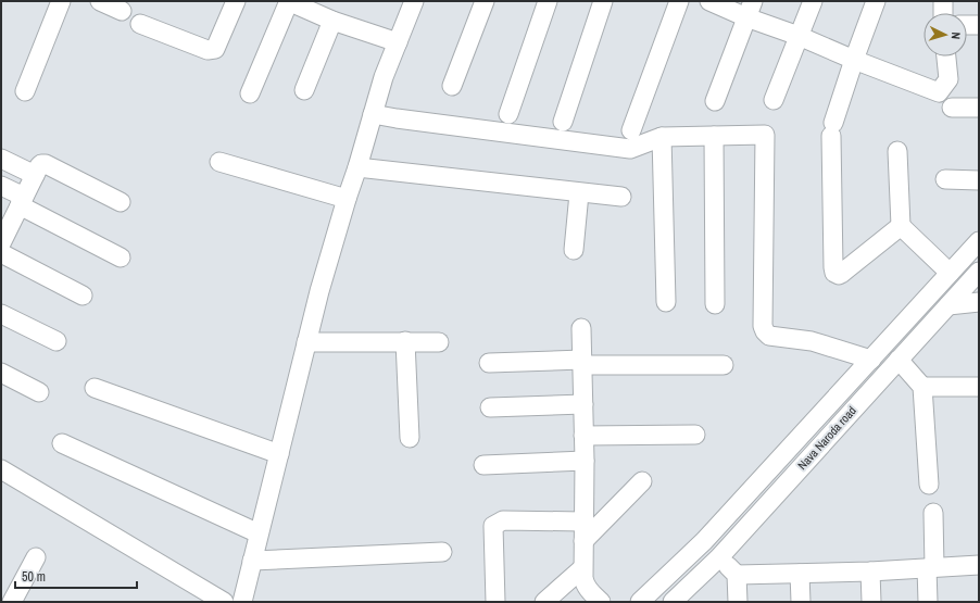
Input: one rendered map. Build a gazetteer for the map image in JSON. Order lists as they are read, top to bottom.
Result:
{
  "streets": {
    "street": ["Nava Naroda road"]
  },
  "scale_bar": "50 m",
  "north": "right"
}
